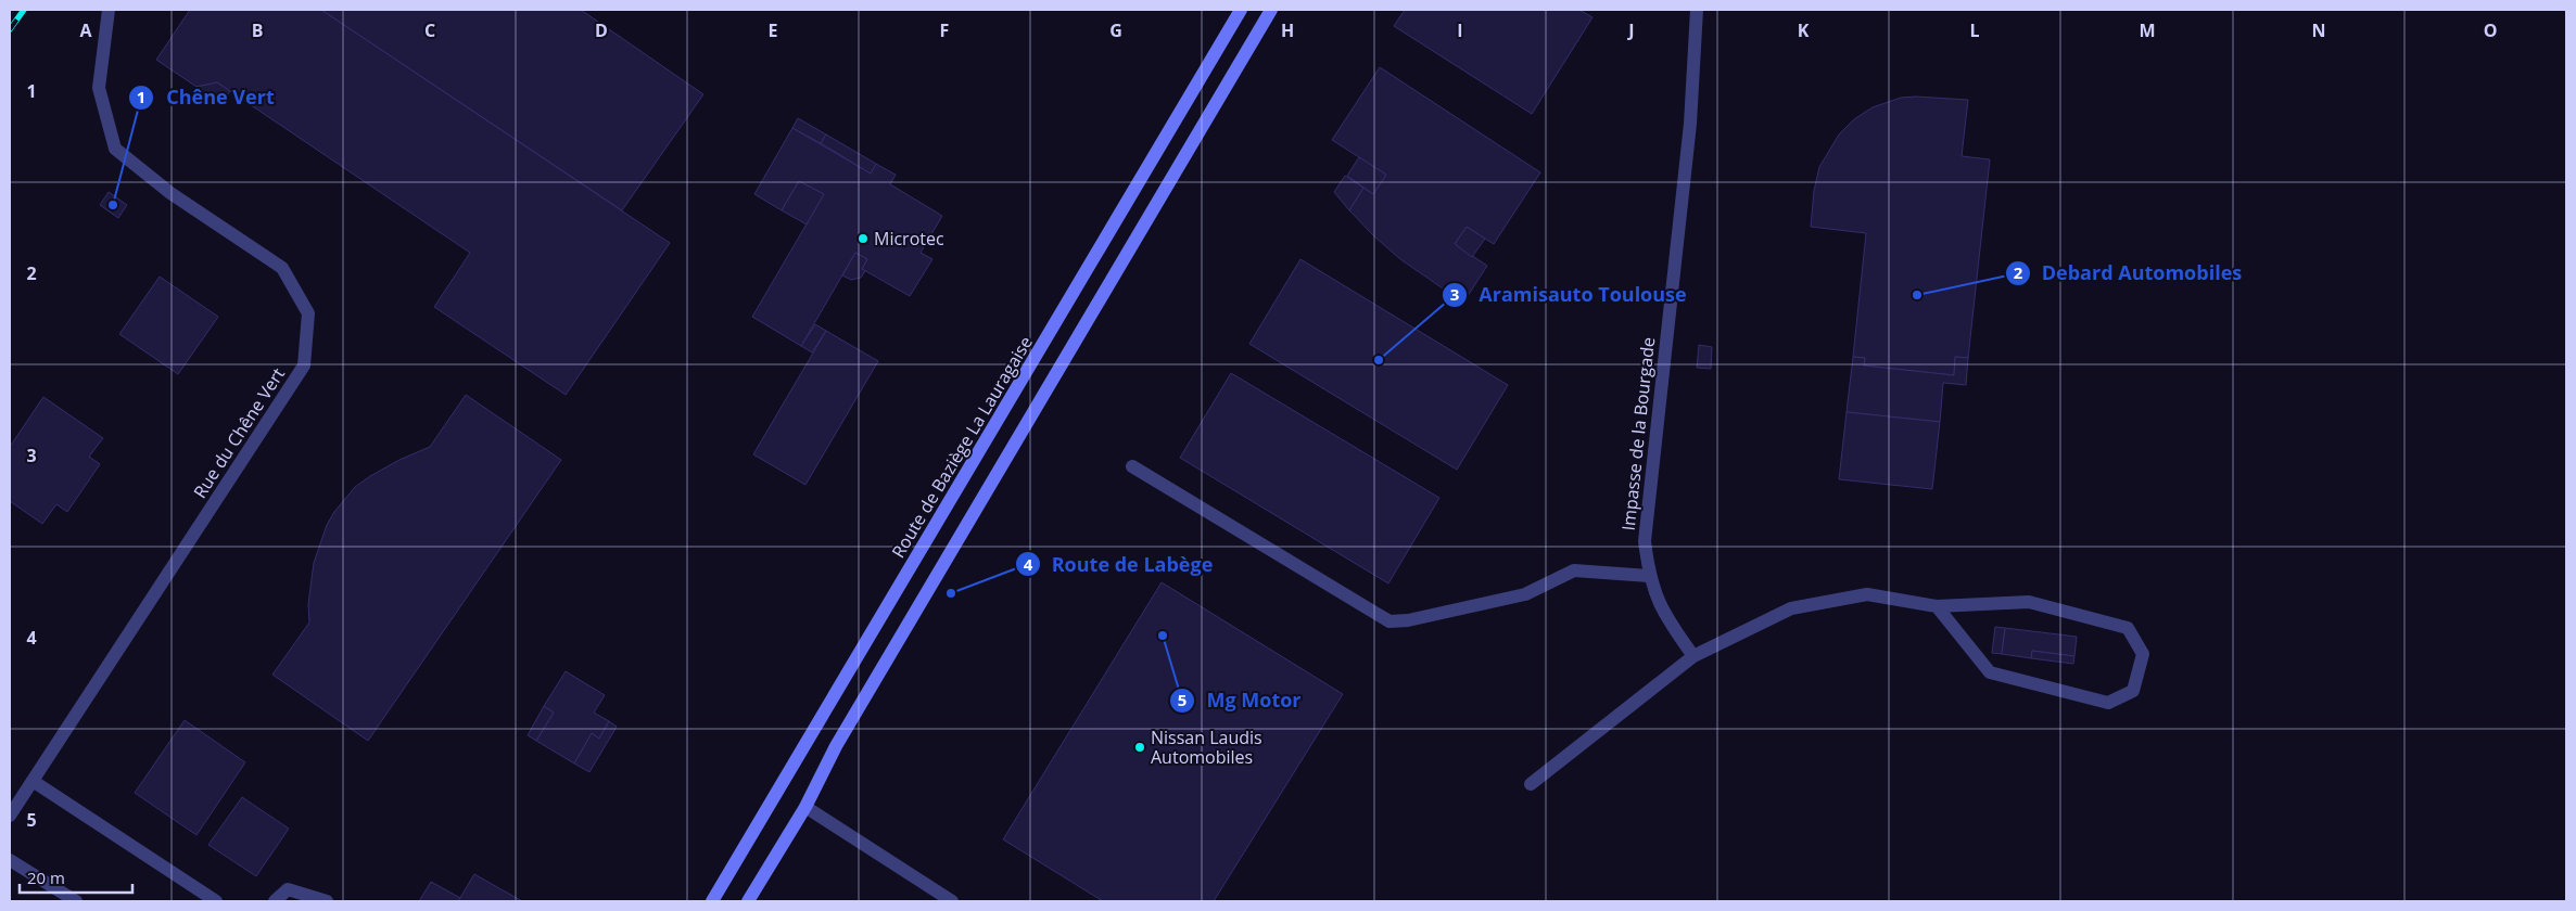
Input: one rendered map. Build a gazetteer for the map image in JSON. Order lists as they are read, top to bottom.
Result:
{
  "streets": {
    "main road": ["Route de Baziège La Lauragaise"],
    "street": ["Rue du Chêne Vert", "Impasse de la Bourgade"]
  },
  "places": [
    "Chêne Vert",
    "Microtec",
    "Debard Automobiles",
    "Aramisauto Toulouse",
    "Route de Labège",
    "Mg Motor",
    "Nissan Laudis Automobiles"
  ],
  "scale_bar": "20 m",
  "grid": {
    "columns": [
      "A",
      "B",
      "C",
      "D",
      "E",
      "F",
      "G",
      "H",
      "I",
      "J",
      "K",
      "L",
      "M",
      "N",
      "O"
    ],
    "rows": [
      "1",
      "2",
      "3",
      "4",
      "5"
    ]
  }
}
